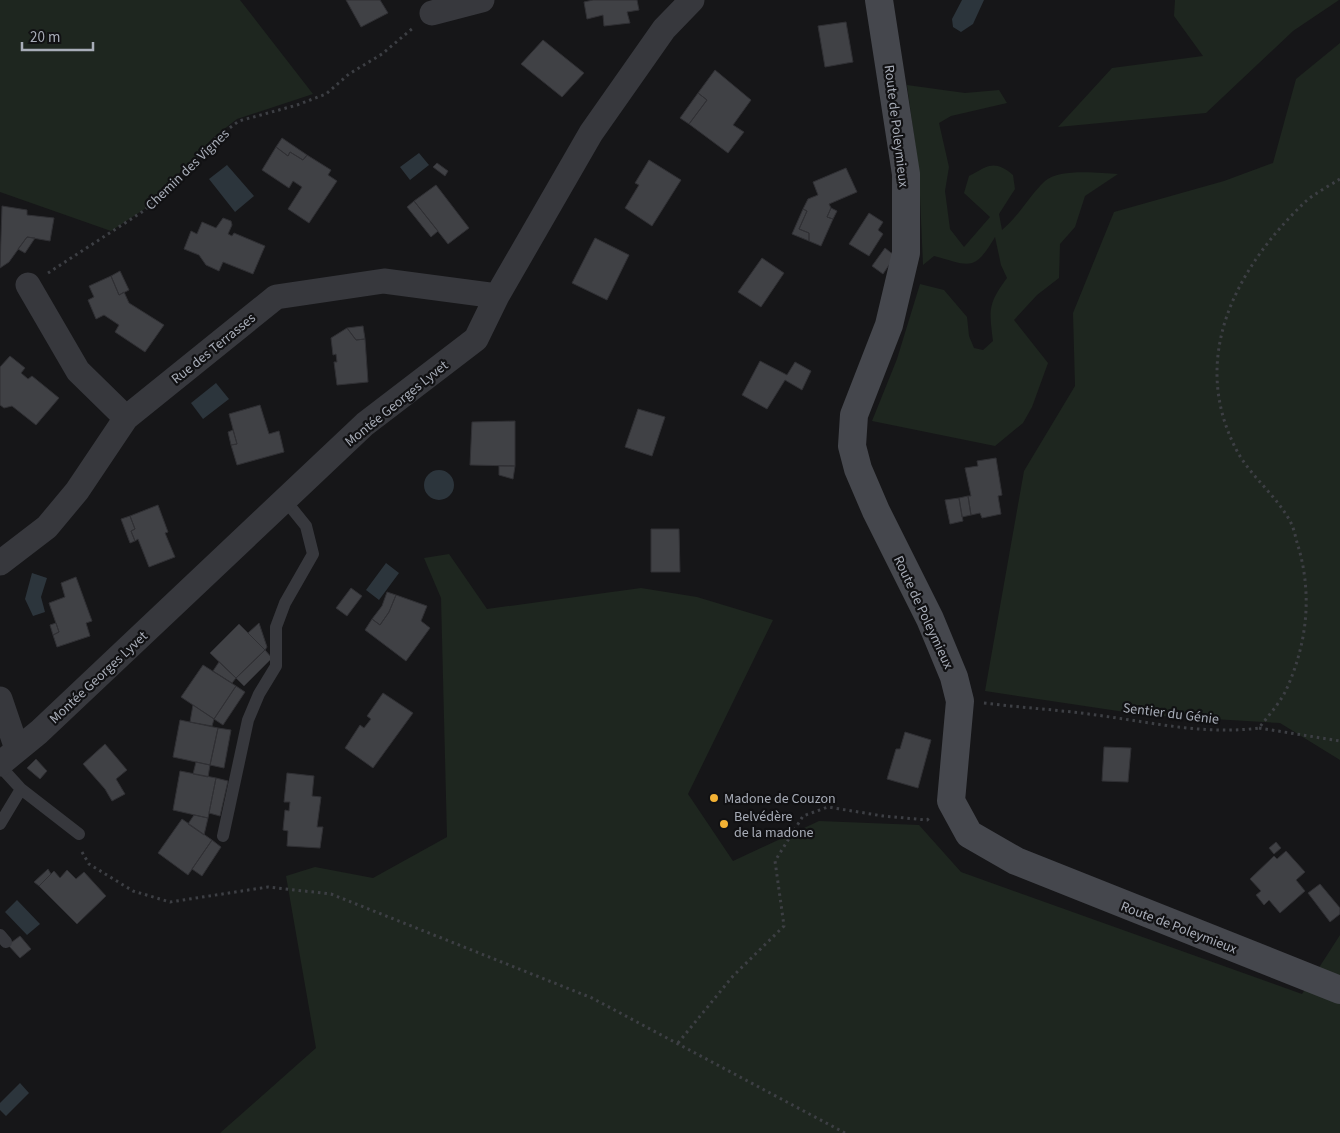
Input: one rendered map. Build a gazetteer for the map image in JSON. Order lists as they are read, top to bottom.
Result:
{
  "streets": {
    "street": ["Route de Poleymieux", "Rue des Terrasses", "Montée Georges Lyvet"],
    "path": ["Chemin des Vignes", "Sentier du Génie"]
  },
  "crossings": [
    ["Route de Poleymieux", "Sentier du Génie"],
    ["Rue des Terrasses", "Montée Georges Lyvet"]
  ],
  "places": ["Madone de Couzon", "Belvédère de la madone"],
  "scale_bar": "20 m"
}
